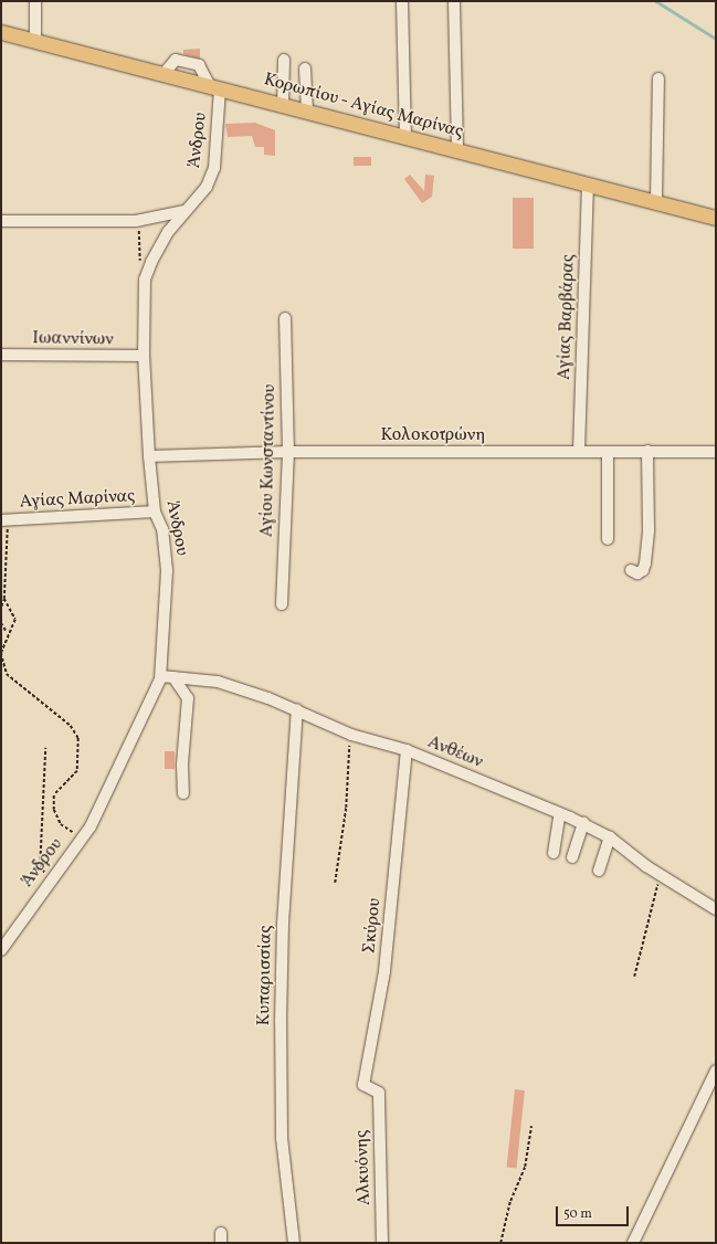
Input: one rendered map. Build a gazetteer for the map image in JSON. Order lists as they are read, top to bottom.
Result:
{
  "streets": {
    "main road": ["Κορωπίου - Αγίας Μαρίνας"],
    "street": [
      "Άνδρου",
      "Αγίας Βαρβάρας",
      "Ιωαννίνων",
      "Κολοκοτρώνη",
      "Αγίου Κωνσταντίνου",
      "Αγίας Μαρίνας",
      "Ανθέων",
      "Σκύρου",
      "Κυπαρισσίας",
      "Αλκυόνης"
    ]
  },
  "crossings": [
    ["Κορωπίου - Αγίας Μαρίνας", "Άνδρου"],
    ["Κορωπίου - Αγίας Μαρίνας", "Αγίας Βαρβάρας"],
    ["Άνδρου", "Ιωαννίνων"],
    ["Άνδρου", "Κολοκοτρώνη"],
    ["Άνδρου", "Αγίας Μαρίνας"],
    ["Άνδρου", "Ανθέων"],
    ["Αγίας Βαρβάρας", "Κολοκοτρώνη"],
    ["Κολοκοτρώνη", "Αγίου Κωνσταντίνου"],
    ["Ανθέων", "Σκύρου"],
    ["Ανθέων", "Κυπαρισσίας"],
    ["Σκύρου", "Αλκυόνης"]
  ],
  "scale_bar": "50 m"
}
